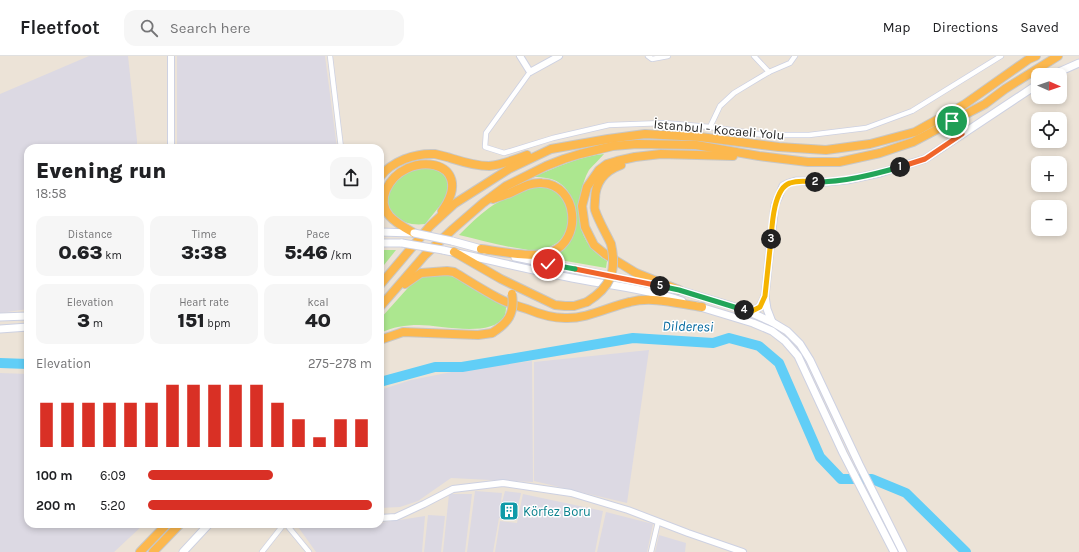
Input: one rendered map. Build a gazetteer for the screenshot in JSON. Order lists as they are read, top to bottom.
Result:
{
  "streets": {
    "highway": ["İstanbul - Kocaeli Yolu"]
  },
  "water": ["Dilderesi"],
  "places": {
    "building": ["Körfez Boru"]
  },
  "north": "right",
  "page": {
    "header": "Fleetfoot",
    "search": "Search here",
    "nav": ["Map", "Directions", "Saved"],
    "map_buttons": ["+", "−"],
    "heading": ["Evening run", "18:58"],
    "pins": [
      "1",
      "2",
      "3",
      "5",
      "4"
    ],
    "stats": [
      ["Distance", "0.63 km"],
      ["Time", "3:38"],
      ["Pace", "5:46 /km"],
      ["Elevation", "3 m"],
      ["Heart rate", "151 bpm"],
      ["kcal", "40"]
    ],
    "chart": ["Elevation", "275–278 m"],
    "list": [
      {
        "name": "100 m",
        "note": "6:09"
      },
      {
        "name": "200 m",
        "note": "5:20"
      }
    ]
  }
}
